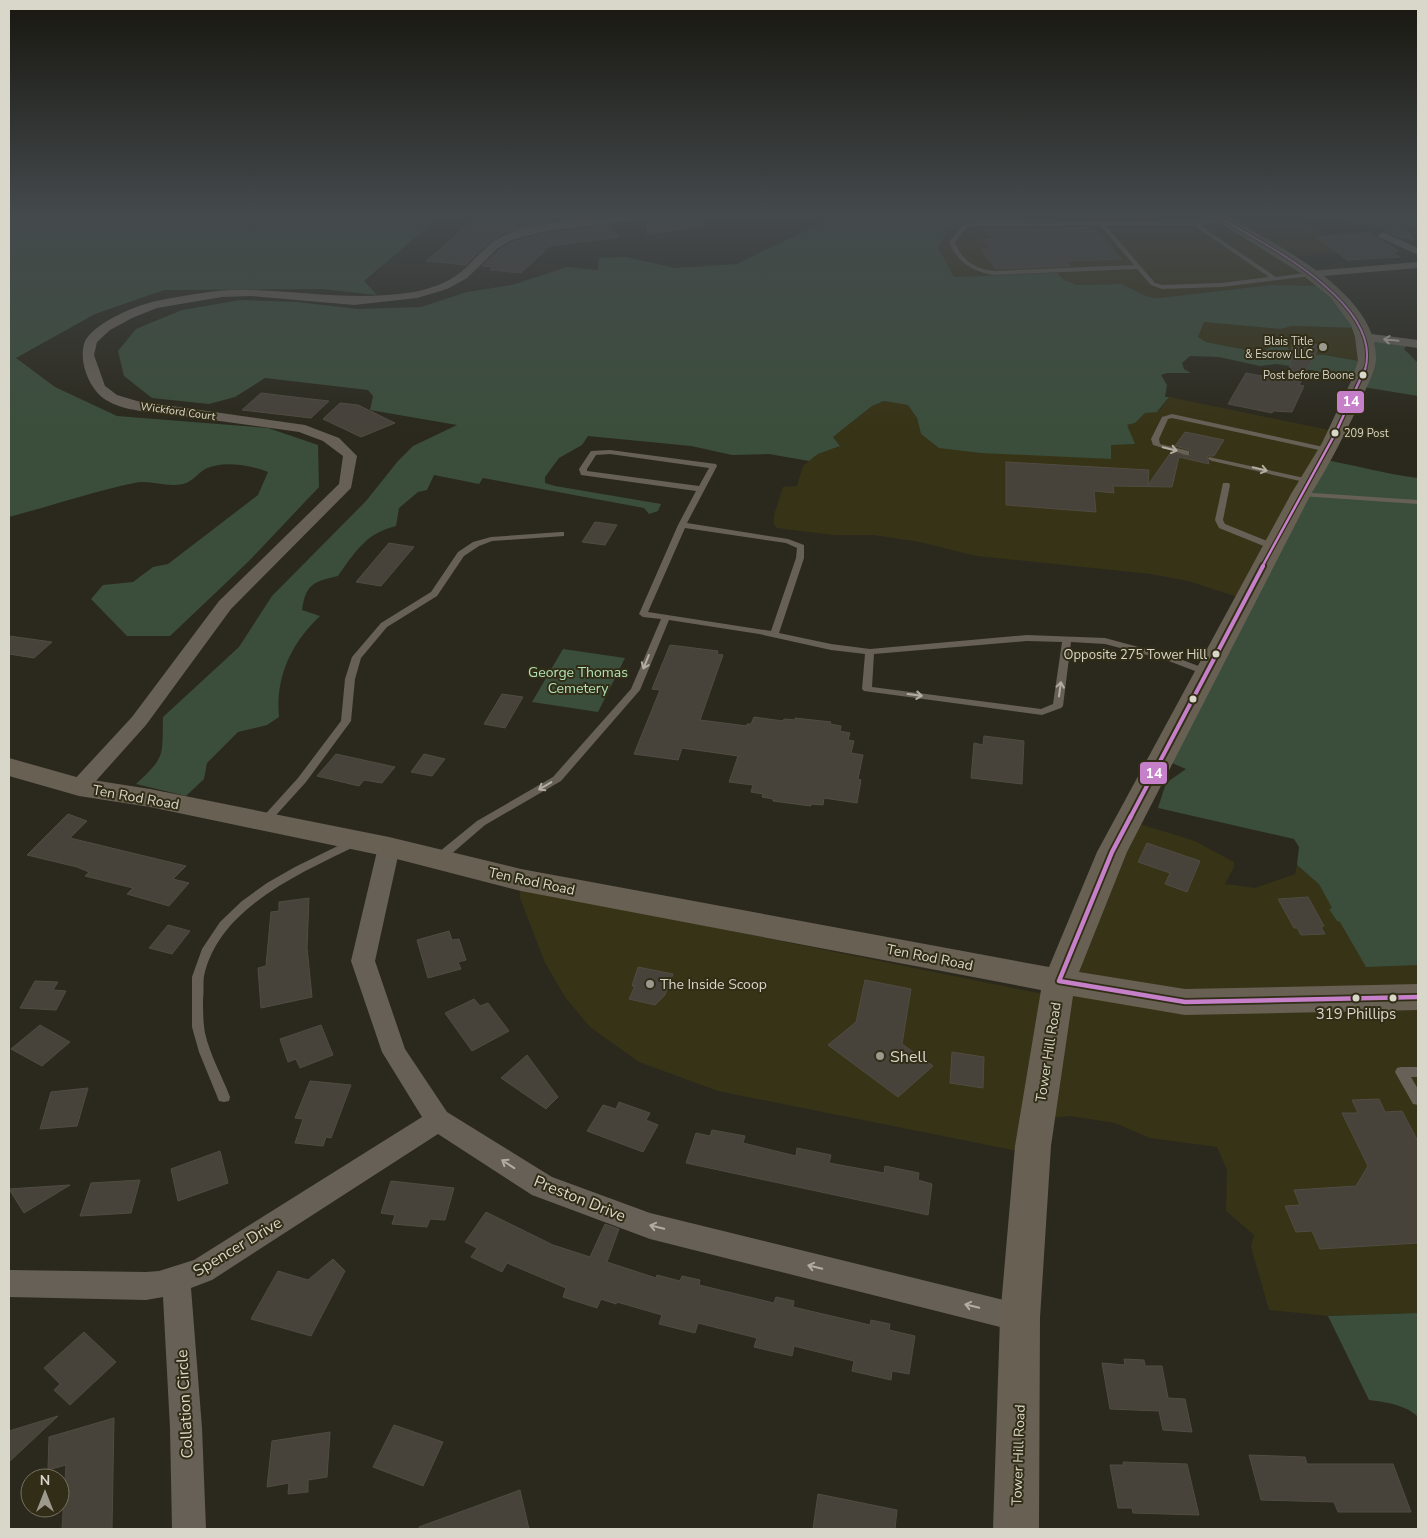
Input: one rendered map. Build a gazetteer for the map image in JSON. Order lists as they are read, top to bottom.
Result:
{
  "streets": {
    "main road": ["Ten Rod Road", "Tower Hill Road"],
    "street": [
      "Wickford Court",
      "Preston Drive",
      "Spencer Drive",
      "Collation Circle"
    ]
  },
  "crossings": [
    ["Wickford Court", "Ten Rod Road"],
    ["Ten Rod Road", "Tower Hill Road"],
    ["Ten Rod Road", "Preston Drive"],
    ["Tower Hill Road", "Preston Drive"],
    ["Preston Drive", "Spencer Drive"],
    ["Spencer Drive", "Collation Circle"]
  ],
  "one_way": ["Preston Drive"],
  "parks": ["George Thomas Cemetery"],
  "places": [
    "Blais Title & Escrow LLC",
    "Post before Boone",
    "209 Post",
    "Opposite 275 Tower Hill",
    "The Inside Scoop",
    "319 Phillips",
    "Shell"
  ],
  "lines": ["transit line 14"],
  "north": "top"
}
